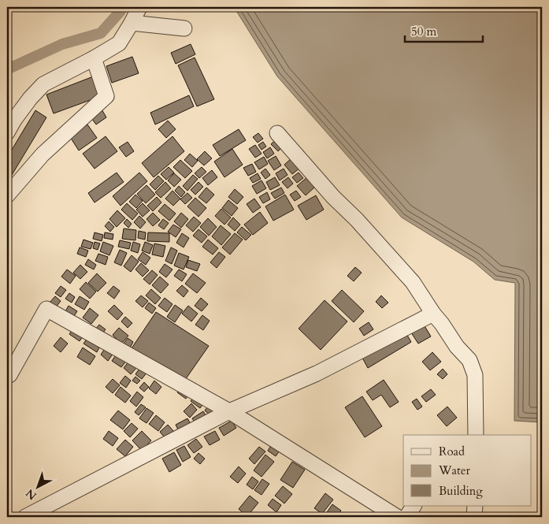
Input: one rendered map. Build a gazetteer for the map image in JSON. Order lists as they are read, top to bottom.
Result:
{
  "legend": ["Road", "Water", "Building"],
  "scale_bar": "50 m",
  "north": "bottom left"
}
